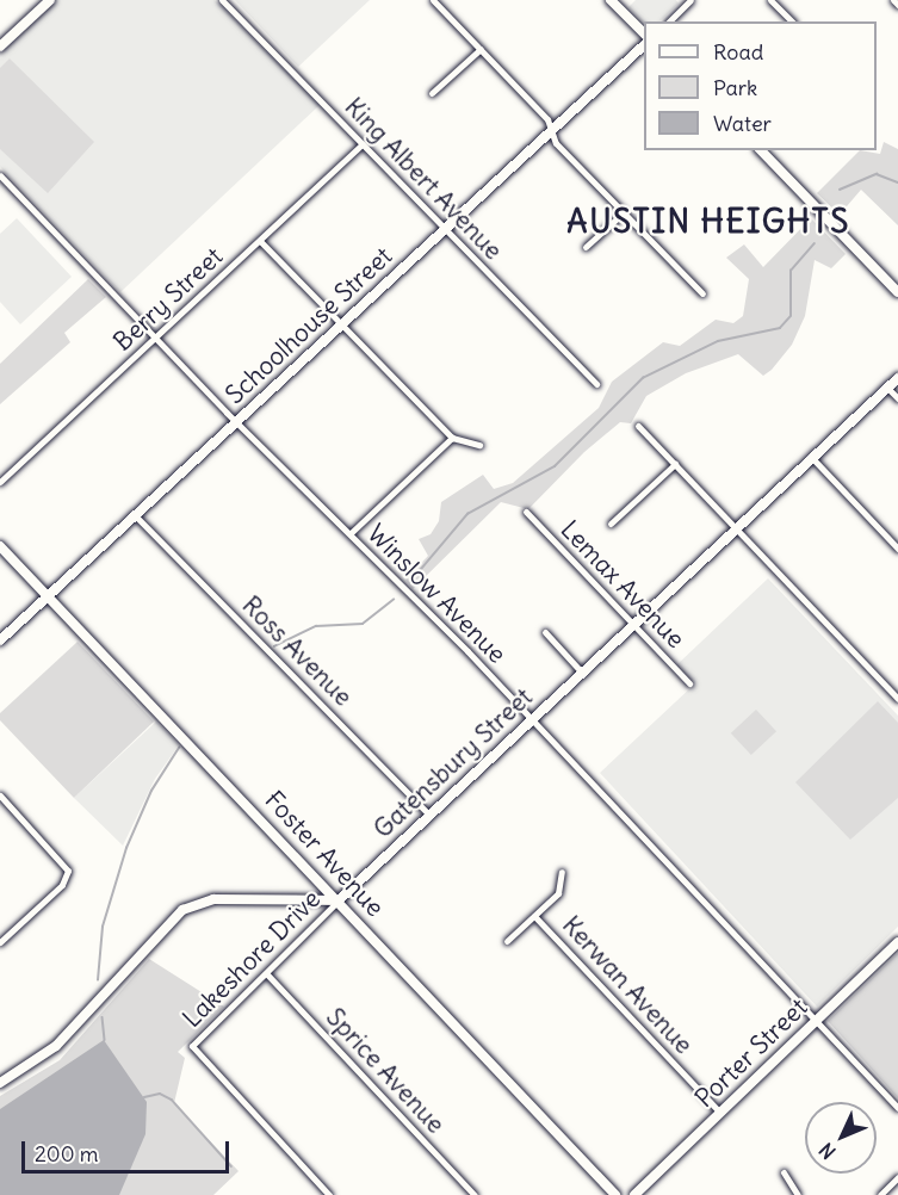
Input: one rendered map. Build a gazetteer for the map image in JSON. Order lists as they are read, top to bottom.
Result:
{
  "streets": {
    "street": [
      "King Albert Avenue",
      "Berry Street",
      "Schoolhouse Street",
      "Lemax Avenue",
      "Winslow Avenue",
      "Ross Avenue",
      "Gatensbury Street",
      "Foster Avenue",
      "Lakeshore Drive",
      "Kerwan Avenue",
      "Porter Street",
      "Sprice Avenue"
    ]
  },
  "crossings": [
    ["King Albert Avenue", "Berry Street"],
    ["King Albert Avenue", "Schoolhouse Street"],
    ["Berry Street", "Winslow Avenue"],
    ["Schoolhouse Street", "Winslow Avenue"],
    ["Schoolhouse Street", "Ross Avenue"],
    ["Schoolhouse Street", "Foster Avenue"],
    ["Lemax Avenue", "Gatensbury Street"],
    ["Winslow Avenue", "Gatensbury Street"],
    ["Winslow Avenue", "Porter Street"],
    ["Ross Avenue", "Gatensbury Street"],
    ["Gatensbury Street", "Foster Avenue"],
    ["Gatensbury Street", "Lakeshore Drive"],
    ["Foster Avenue", "Lakeshore Drive"],
    ["Lakeshore Drive", "Sprice Avenue"],
    ["Kerwan Avenue", "Porter Street"]
  ],
  "districts": ["AUSTIN HEIGHTS"],
  "legend": ["Road", "Park", "Water"],
  "scale_bar": "200 m",
  "north": "bottom left"
}
